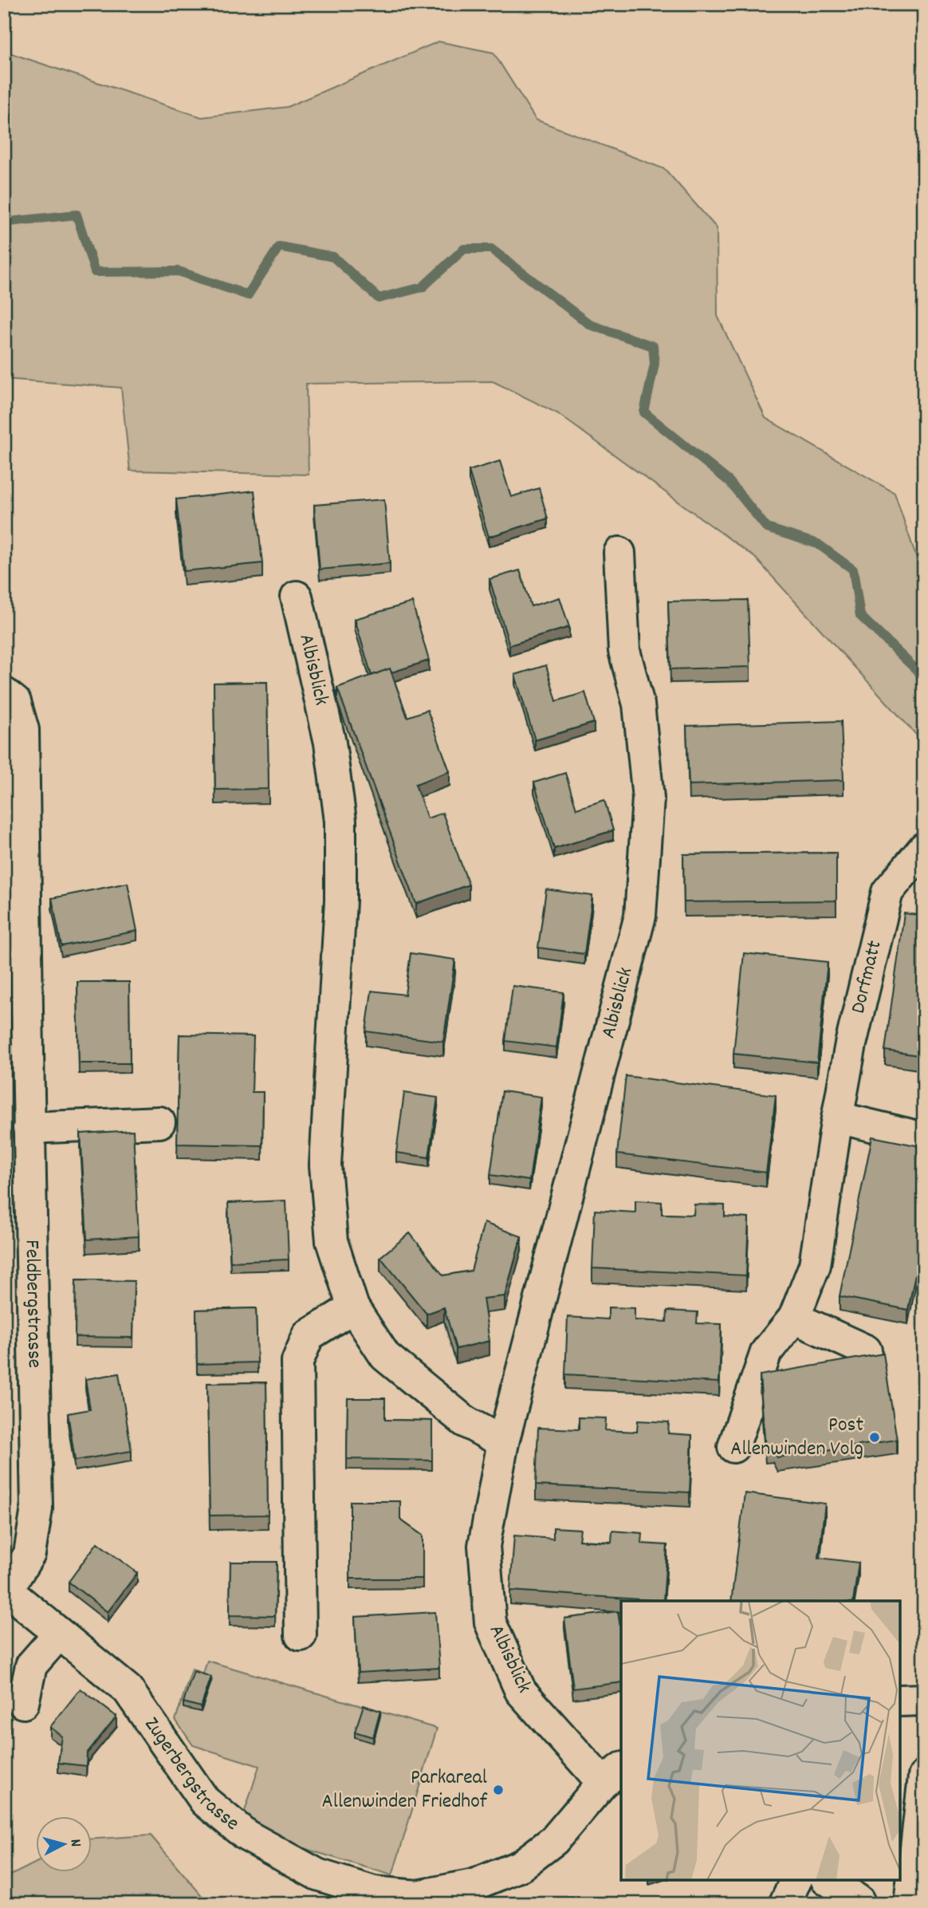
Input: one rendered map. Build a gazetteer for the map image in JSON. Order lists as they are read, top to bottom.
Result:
{
  "streets": {
    "street": [
      "Albisblick",
      "Dorfmatt",
      "Feldbergstrasse",
      "Zugerbergstrasse"
    ]
  },
  "crossings": [
    ["Albisblick", "Zugerbergstrasse"],
    ["Feldbergstrasse", "Zugerbergstrasse"]
  ],
  "places": ["Post Allenwinden Volg", "Parkareal Allenwinden Friedhof"],
  "north": "right"
}
